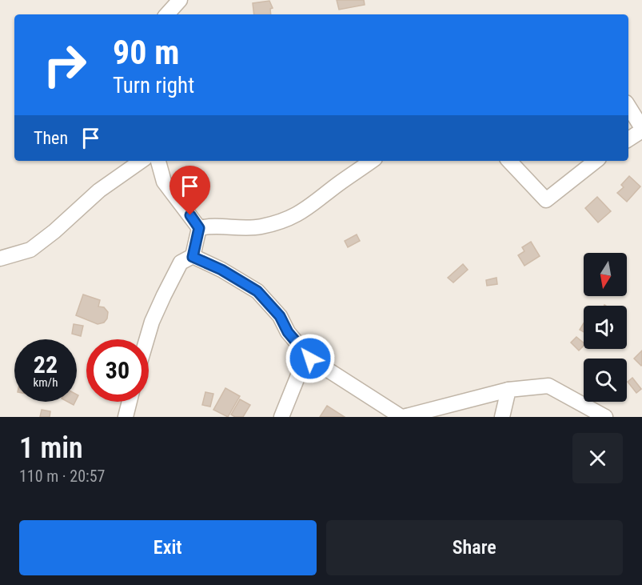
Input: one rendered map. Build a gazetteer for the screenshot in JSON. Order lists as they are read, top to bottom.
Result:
{
  "north": "bottom",
  "page": {
    "turn": ["90 m", "Turn right"],
    "then": "Then",
    "speed": "22 km/h",
    "limit": "30",
    "heading": ["1 min", "110 m · 20:57"],
    "buttons": ["Exit", "Share"]
  }
}
